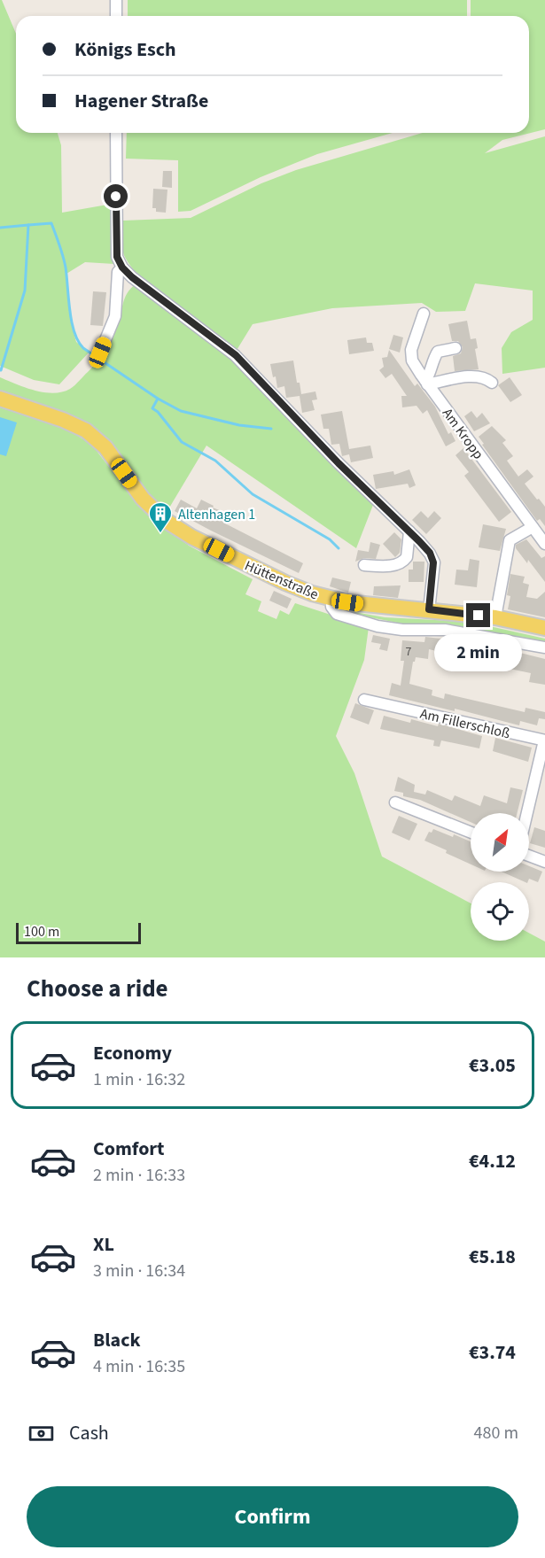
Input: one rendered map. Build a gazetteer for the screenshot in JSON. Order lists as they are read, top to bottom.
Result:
{
  "streets": {
    "main road": ["Hüttenstraße"],
    "street": ["Am Kropp", "Am Fillerschloß"]
  },
  "places": {
    "building": ["Altenhagen 1"]
  },
  "house_numbers": ["7"],
  "scale_bar": "100 m",
  "north": "top right",
  "page": {
    "banner": ["Königs Esch", "Hagener Straße"],
    "bubble": "2 min",
    "scale": "100 m",
    "heading": "Choose a ride",
    "list": [
      {
        "name": "Economy",
        "note": "1 min · 16:32",
        "value": "€3.05"
      },
      {
        "name": "Comfort",
        "note": "2 min · 16:33",
        "value": "€4.12"
      },
      {
        "name": "XL",
        "note": "3 min · 16:34",
        "value": "€5.18"
      },
      {
        "name": "Black",
        "note": "4 min · 16:35",
        "value": "€3.74"
      }
    ],
    "pay": ["Cash", "480 m"],
    "buttons": "Confirm"
  }
}
